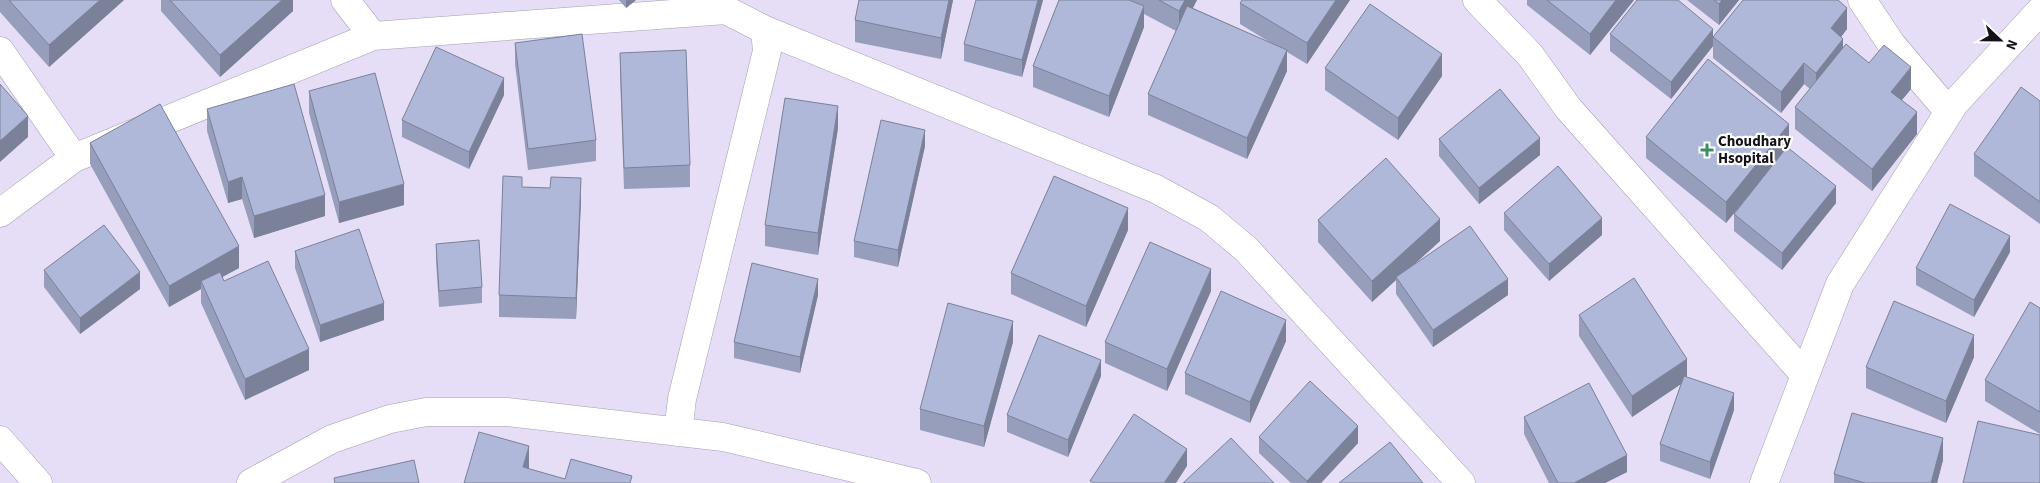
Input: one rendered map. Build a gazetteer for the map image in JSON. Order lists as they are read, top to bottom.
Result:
{
  "places": {
    "health": ["Choudhary Hsopital"]
  },
  "north": "right"
}
